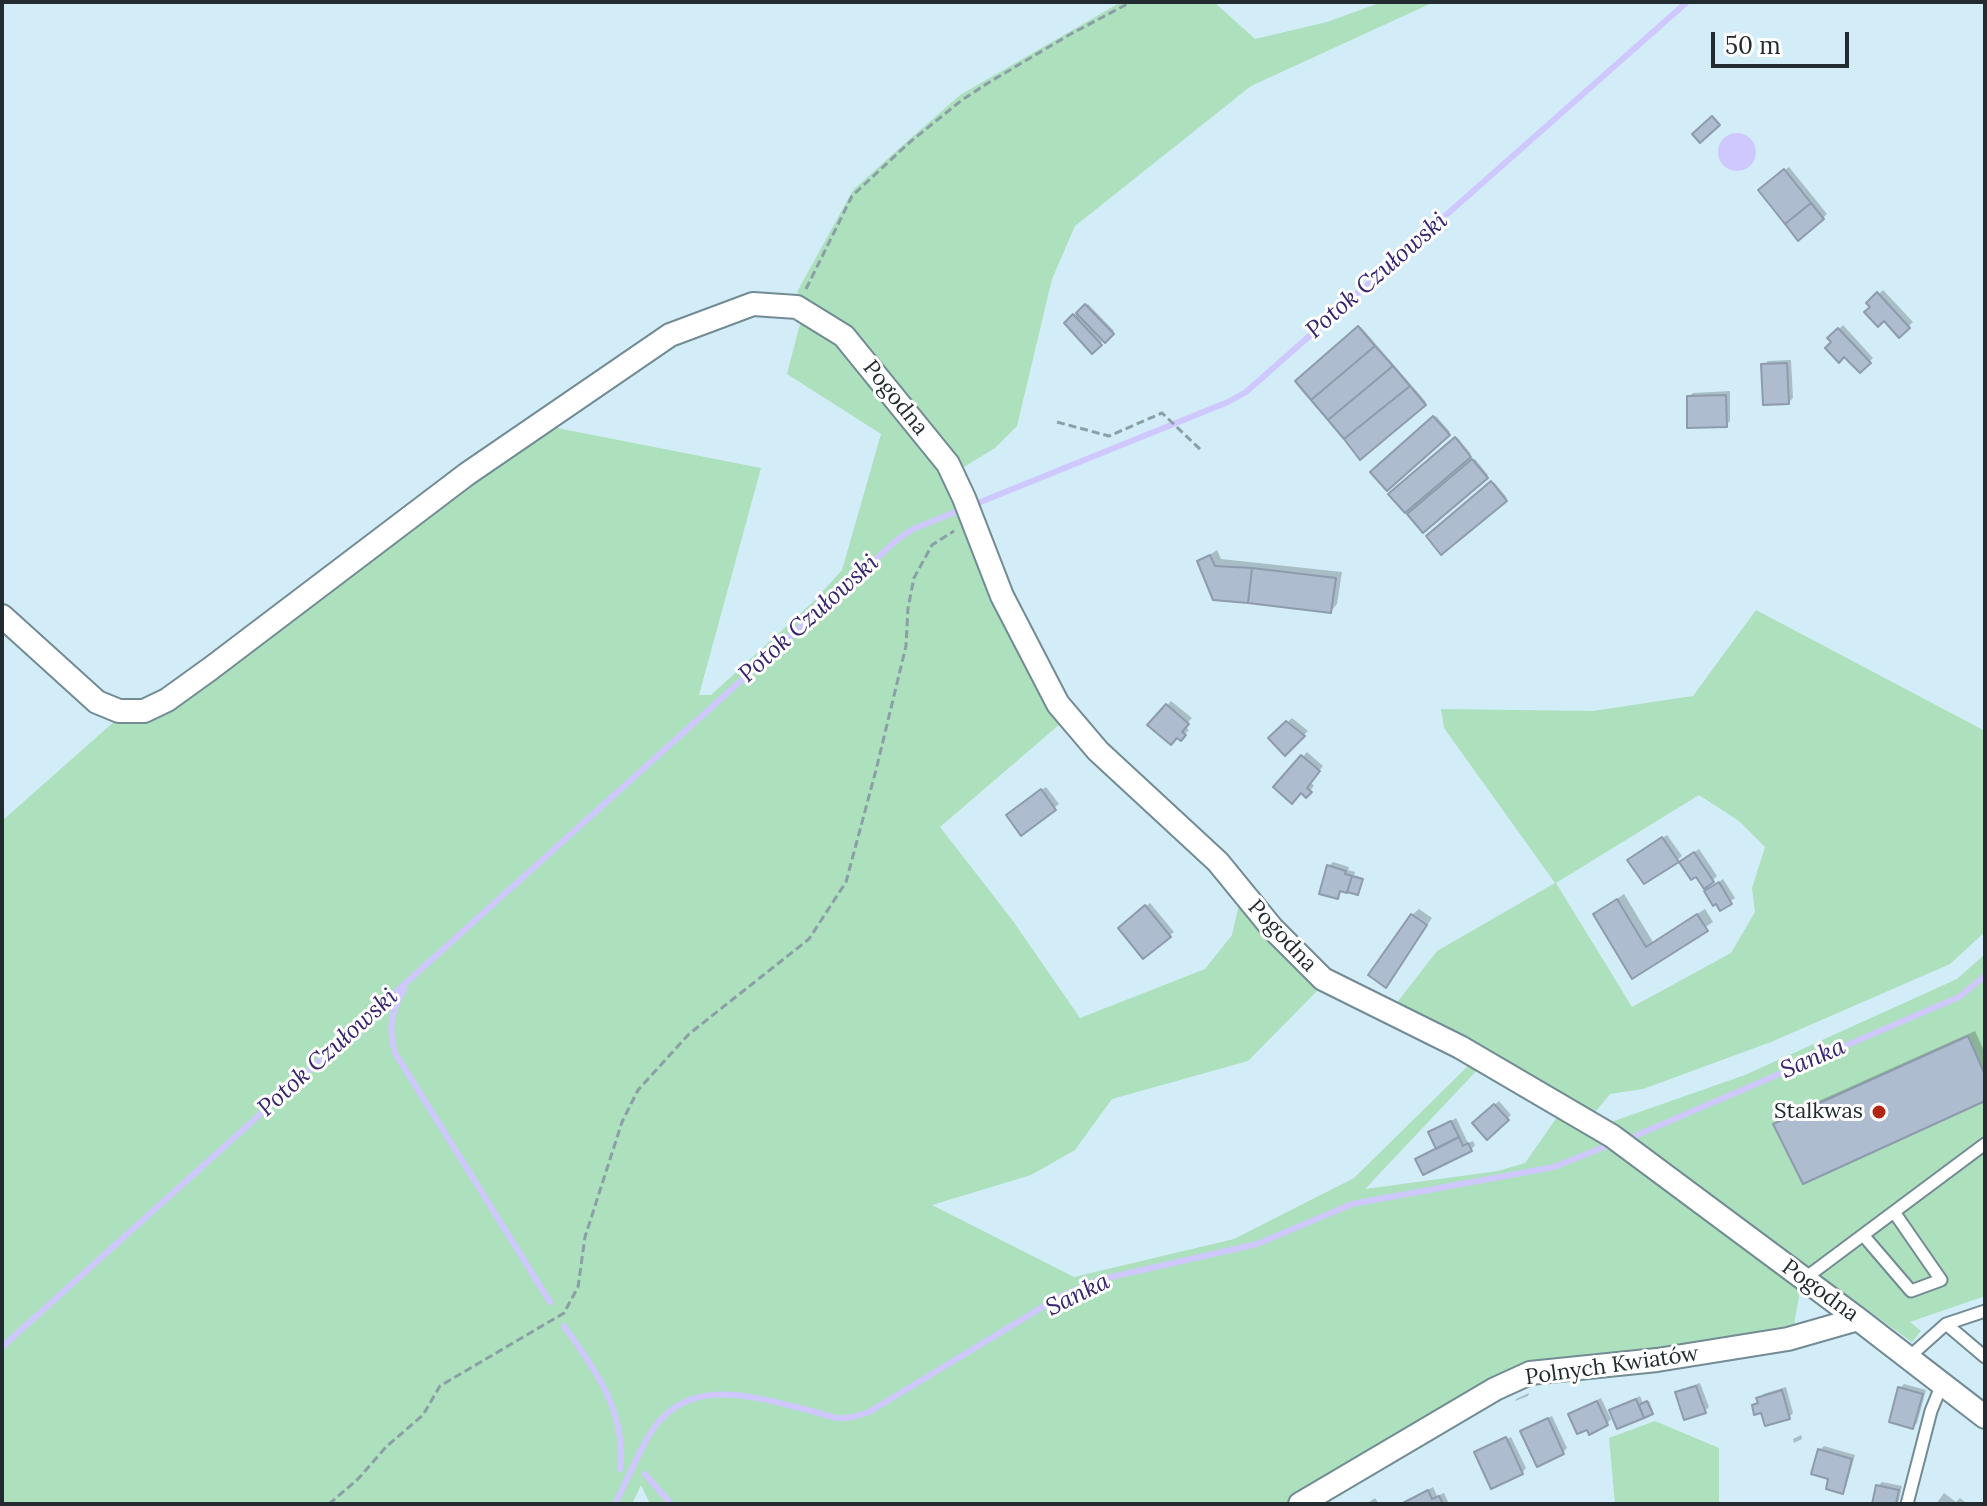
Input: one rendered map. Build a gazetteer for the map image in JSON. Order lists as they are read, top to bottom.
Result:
{
  "streets": {
    "street": ["Pogodna", "Polnych Kwiatów"]
  },
  "crossings": [
    ["Pogodna", "Polnych Kwiatów"]
  ],
  "water": ["Potok Czułowski", "Sanka"],
  "places": ["Stalkwas"],
  "scale_bar": "50 m"
}
